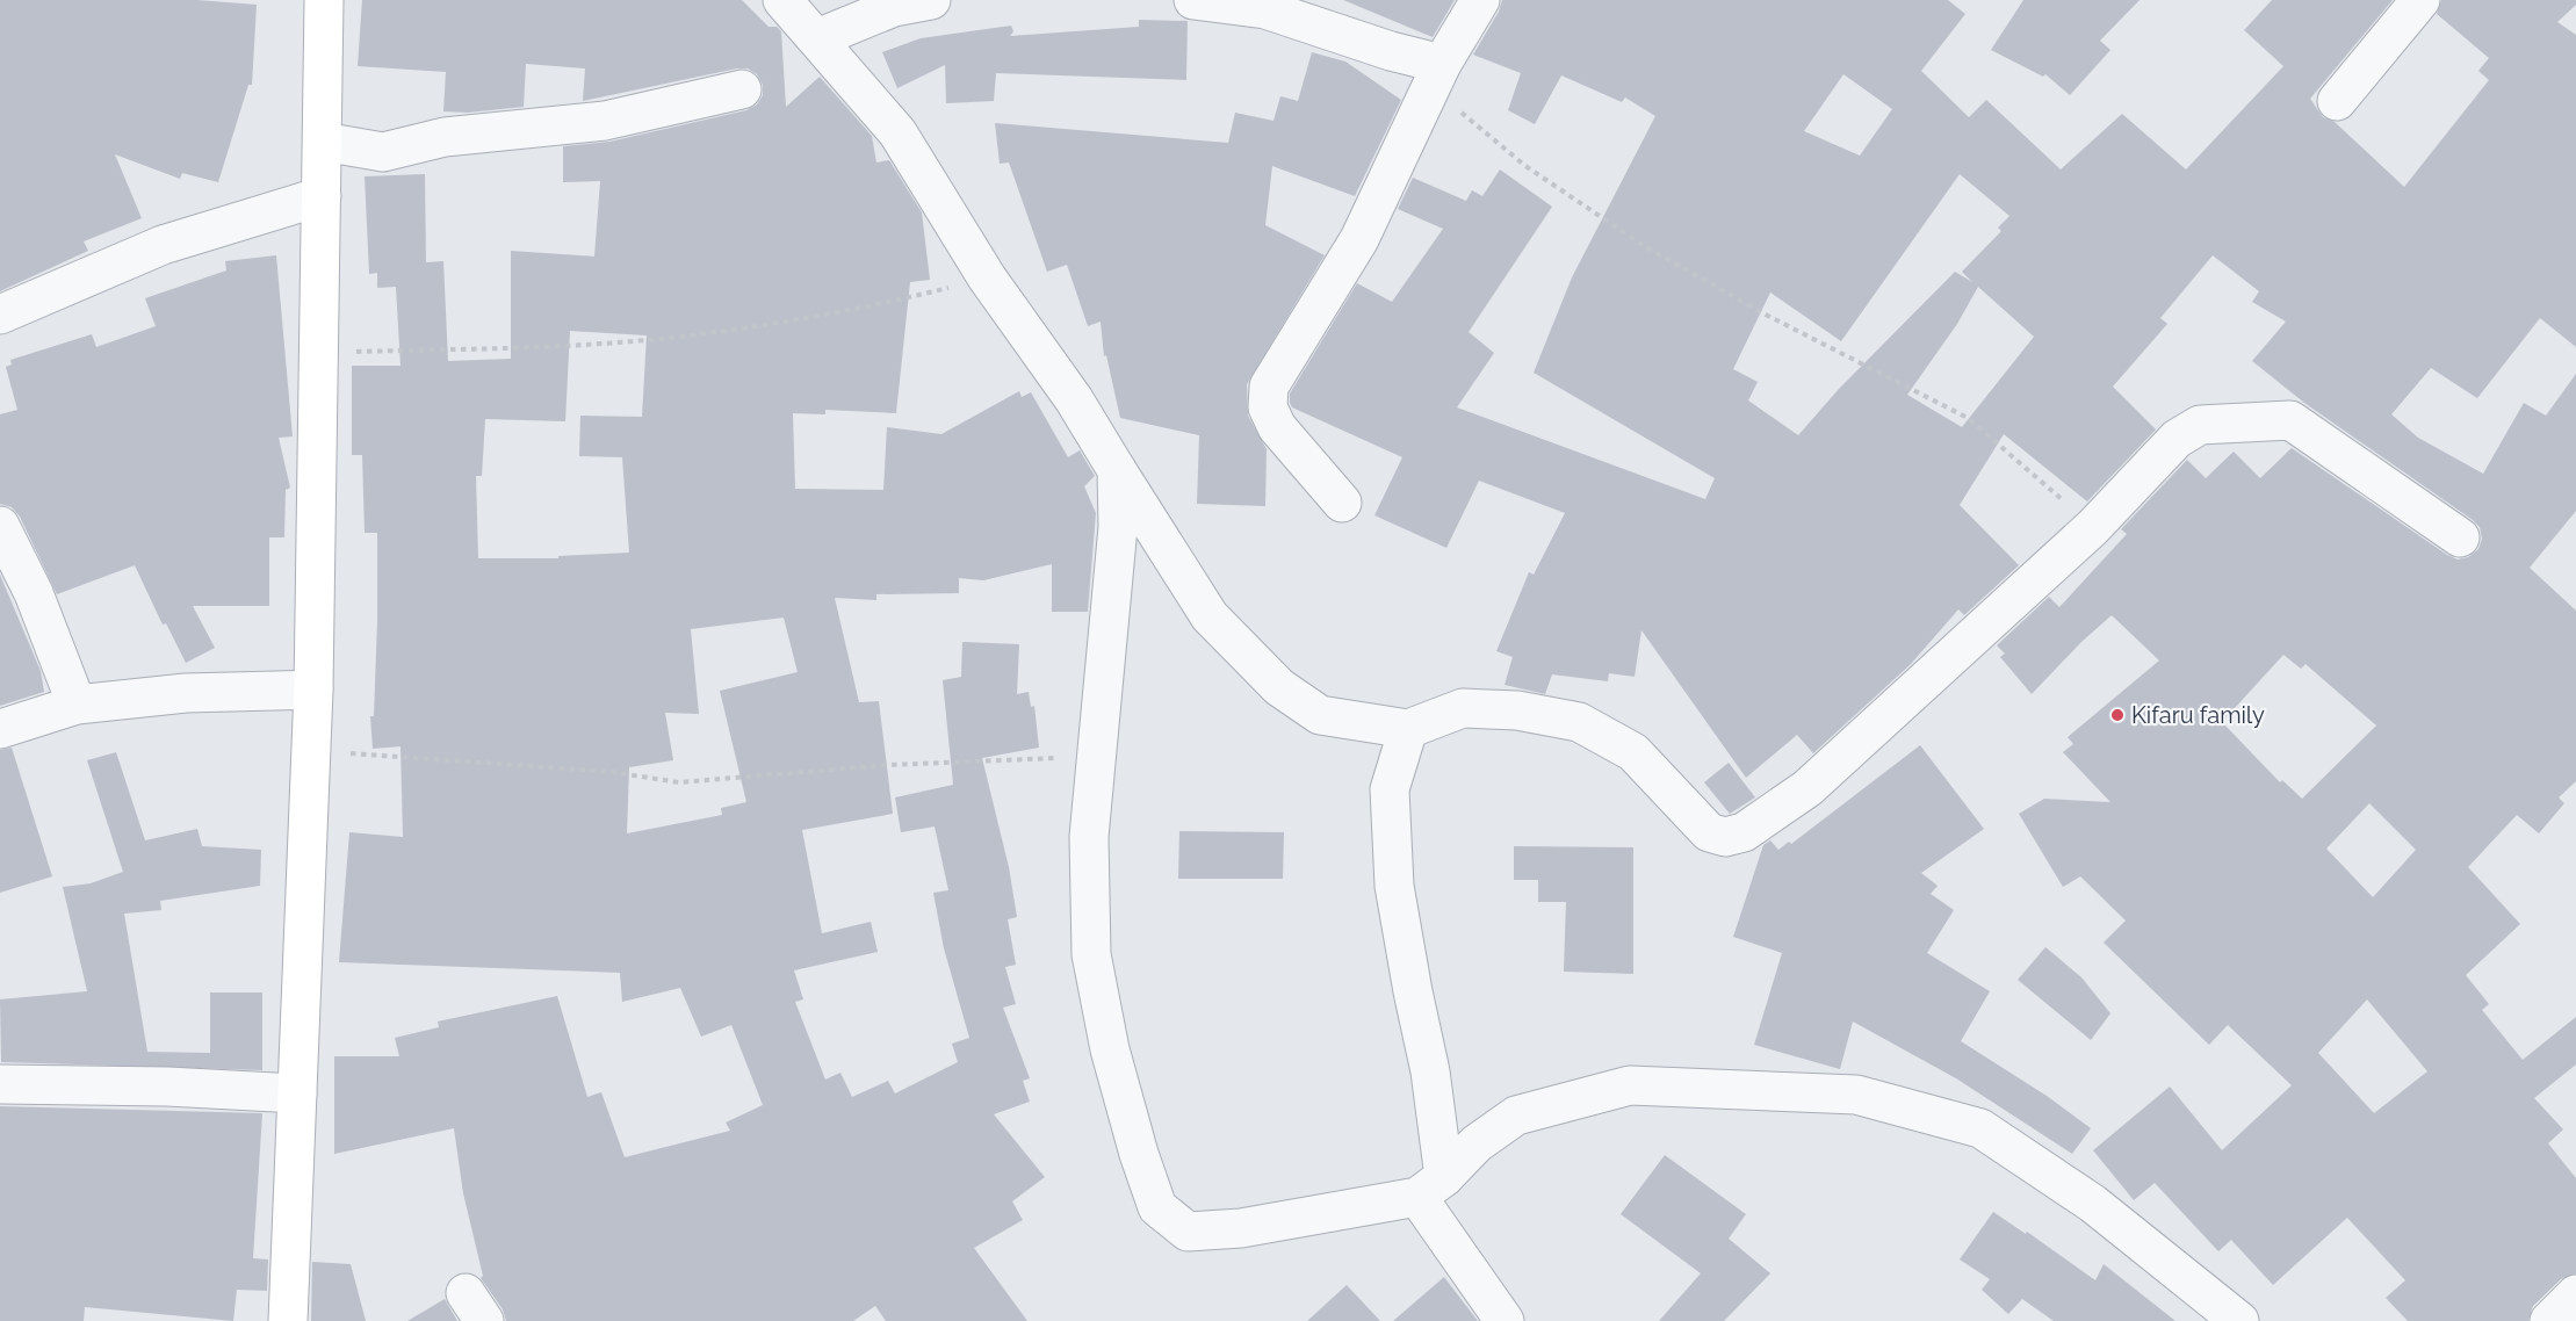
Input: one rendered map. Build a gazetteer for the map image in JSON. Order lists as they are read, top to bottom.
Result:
{
  "places": ["Kifaru family"]
}
